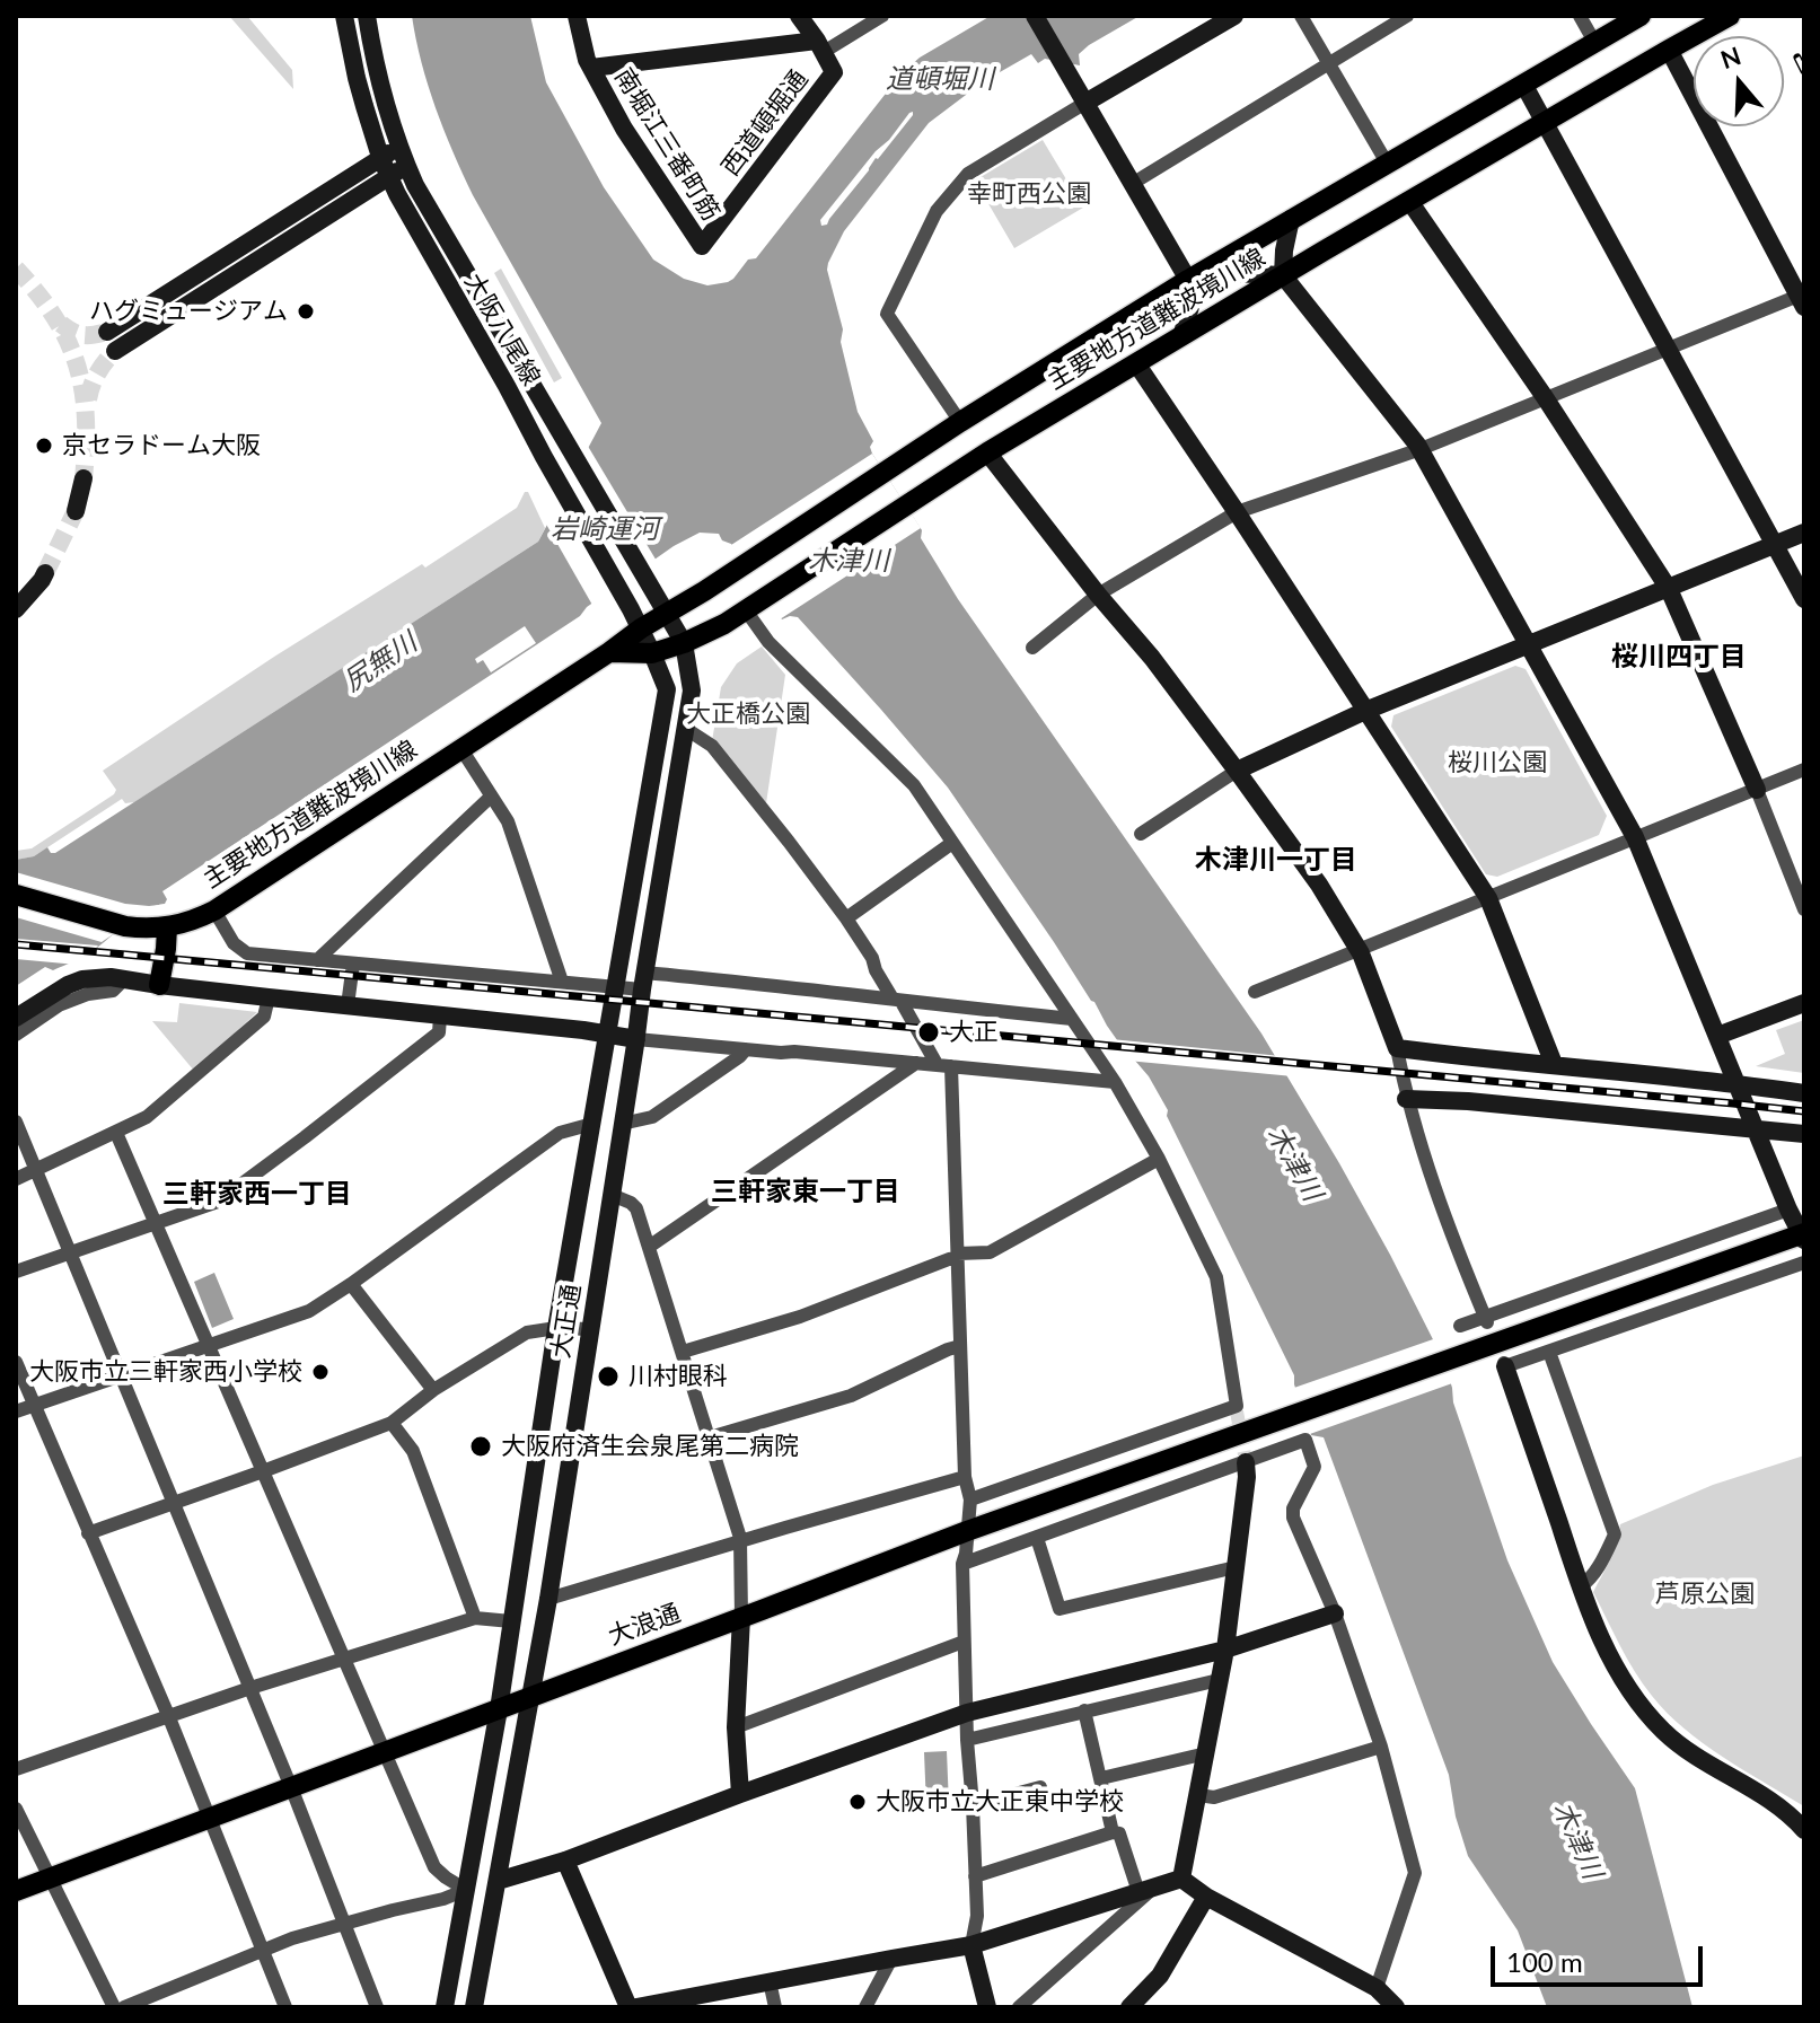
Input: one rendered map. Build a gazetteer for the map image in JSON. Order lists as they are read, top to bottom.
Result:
{
  "streets": {
    "main road": ["主要地方道難波境川線", "大浪通"],
    "street": [
      "西道頓堀通",
      "南堀江三番町筋",
      "大阪八尾線",
      "大正通"
    ]
  },
  "crossings": [
    ["西道頓堀通", "南堀江三番町筋"],
    ["主要地方道難波境川線", "大阪八尾線"],
    ["主要地方道難波境川線", "大正通"],
    ["大阪八尾線", "大正通"],
    ["大正通", "大浪通"]
  ],
  "districts": [
    "桜川四丁目",
    "木津川一丁目",
    "三軒家東一丁目",
    "三軒家西一丁目"
  ],
  "water": [
    "道頓堀川",
    "岩崎運河",
    "木津川",
    "尻無川"
  ],
  "parks": [
    "幸町西公園",
    "大正橋公園",
    "桜川公園",
    "芦原公園"
  ],
  "places": [
    "ハグミュージアム",
    "京セラドーム大阪",
    "大正",
    "大阪市立三軒家西小学校",
    "川村眼科",
    "大阪府済生会泉尾第二病院",
    "大阪市立大正東中学校"
  ],
  "scale_bar": "100 m",
  "north": "top"
}
